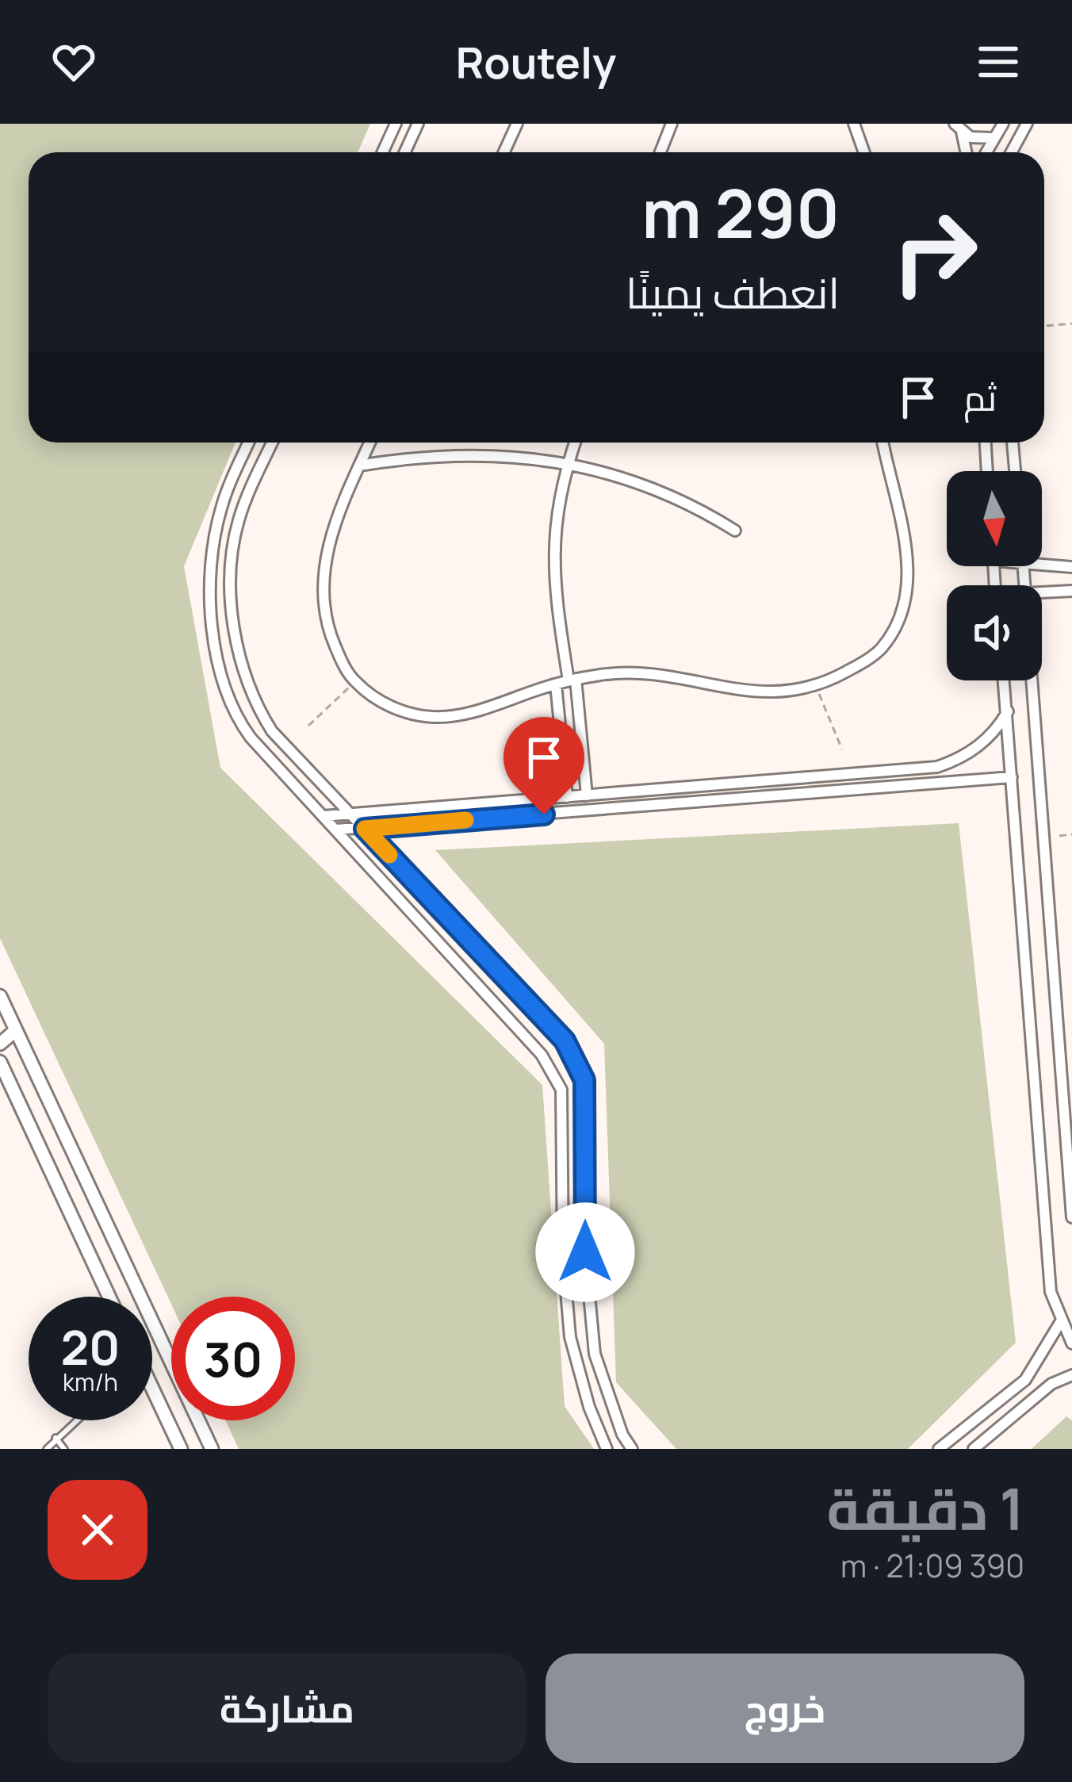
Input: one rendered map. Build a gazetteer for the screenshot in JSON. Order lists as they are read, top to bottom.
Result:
{
  "north": "bottom",
  "page": {
    "header": "Routely",
    "turn": ["290 m", "انعطف يمينًا"],
    "then": "ثم",
    "speed": "20 km/h",
    "limit": "30",
    "heading": ["1 دقيقة", "390 m · 21:09"],
    "buttons": ["خروج", "مشاركة"]
  }
}
